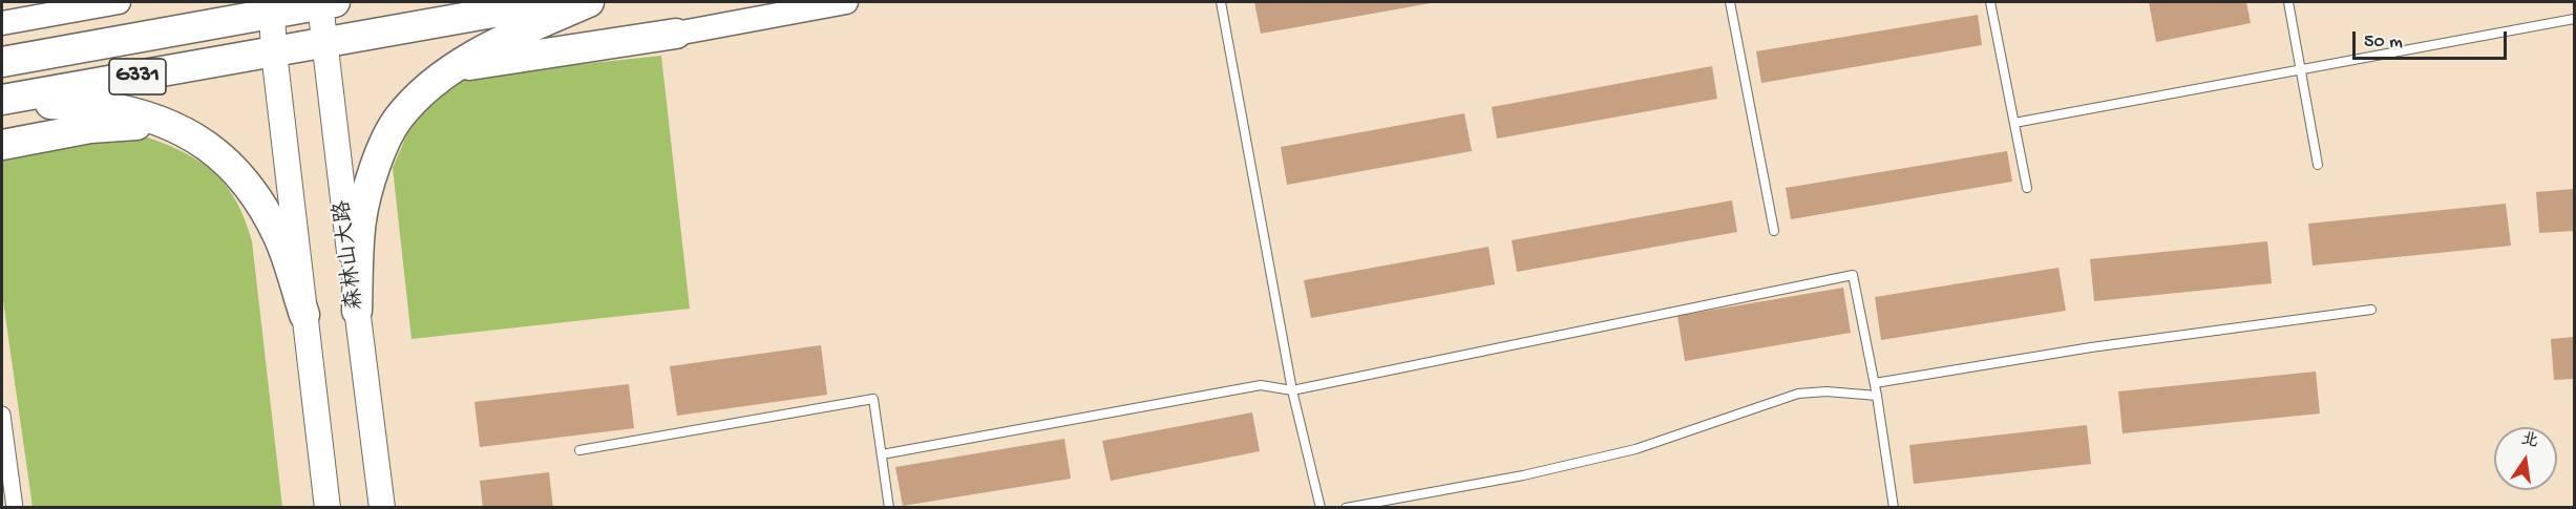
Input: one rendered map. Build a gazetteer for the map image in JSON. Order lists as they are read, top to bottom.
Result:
{
  "streets": {
    "highway": ["G331"],
    "main road": ["森林山大路"]
  },
  "crossings": [
    ["G331", "森林山大路"]
  ],
  "scale_bar": "50 m",
  "north": "top"
}
